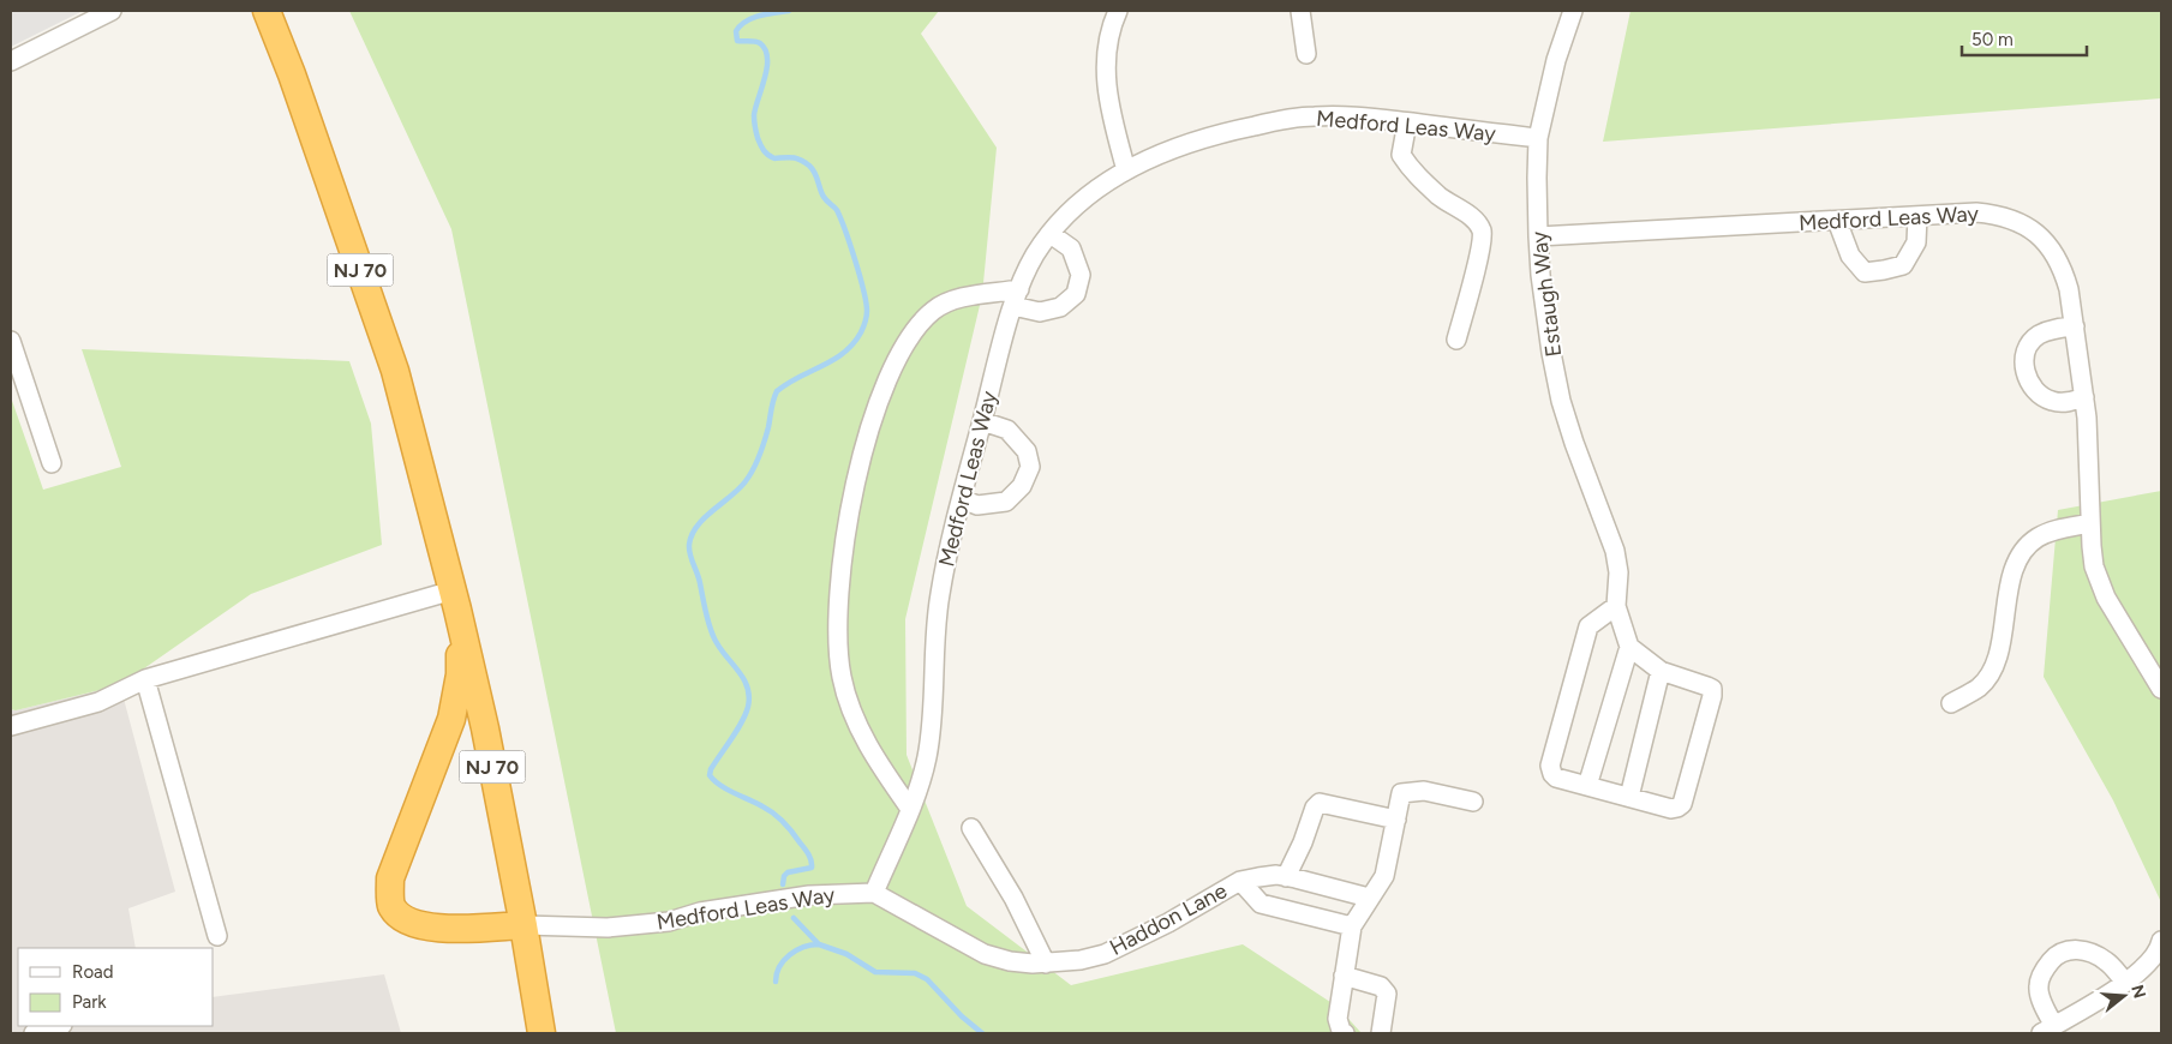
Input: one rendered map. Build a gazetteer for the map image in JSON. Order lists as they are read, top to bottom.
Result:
{
  "streets": {
    "highway": ["NJ 70"],
    "street": ["Medford Leas Way", "Estaugh Way", "Haddon Lane"]
  },
  "crossings": [
    ["Medford Leas Way", "NJ 70"],
    ["Medford Leas Way", "Estaugh Way"],
    ["Medford Leas Way", "Haddon Lane"]
  ],
  "legend": ["Road", "Park"],
  "scale_bar": "50 m",
  "north": "right"
}
